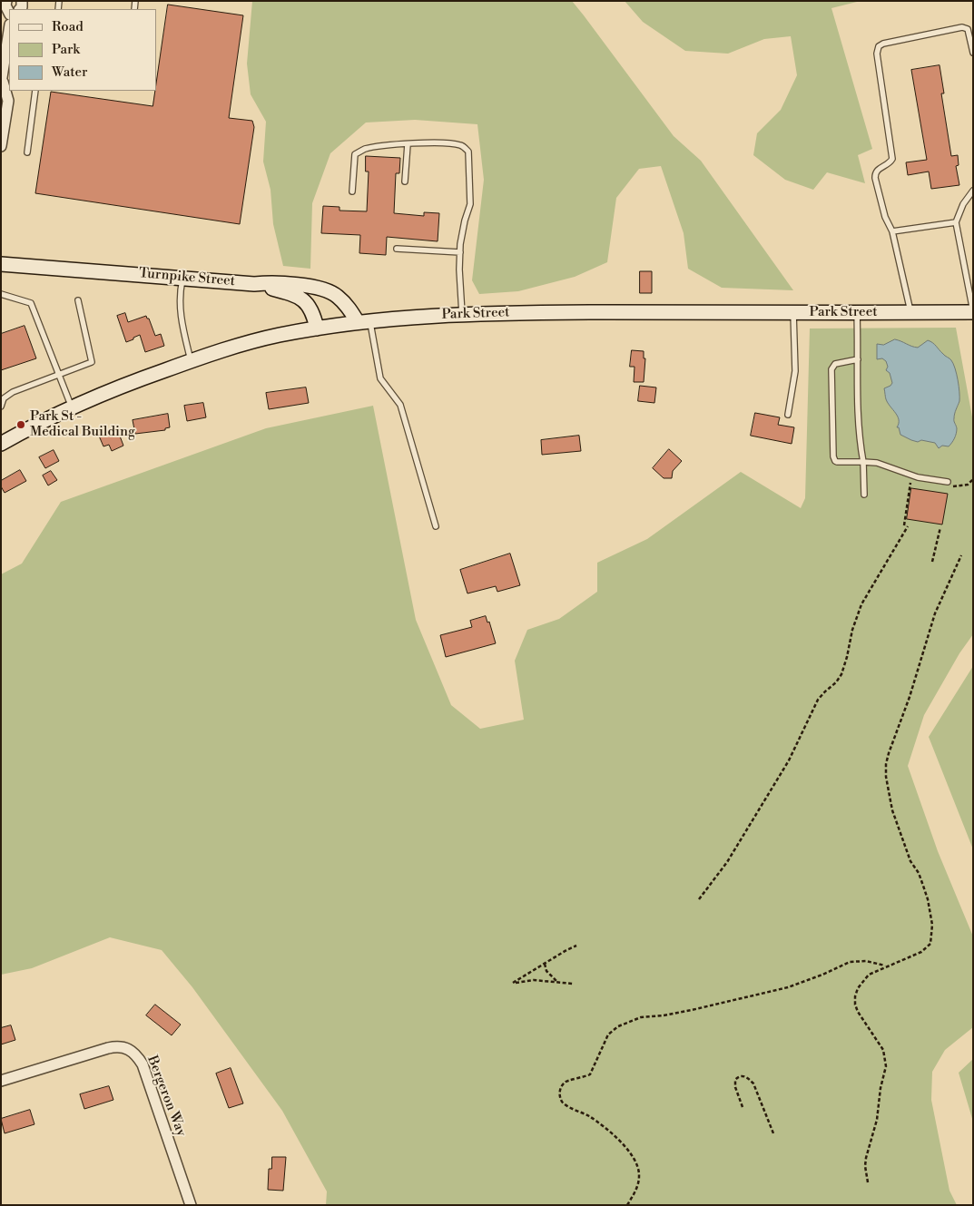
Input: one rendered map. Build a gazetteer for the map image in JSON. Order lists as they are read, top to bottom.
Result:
{
  "streets": {
    "main road": ["Turnpike Street", "Park Street"],
    "street": ["Bergeron Way"]
  },
  "crossings": [
    ["Turnpike Street", "Park Street"]
  ],
  "places": ["Park St - Medical Building"],
  "legend": ["Road", "Park", "Water"]
}
